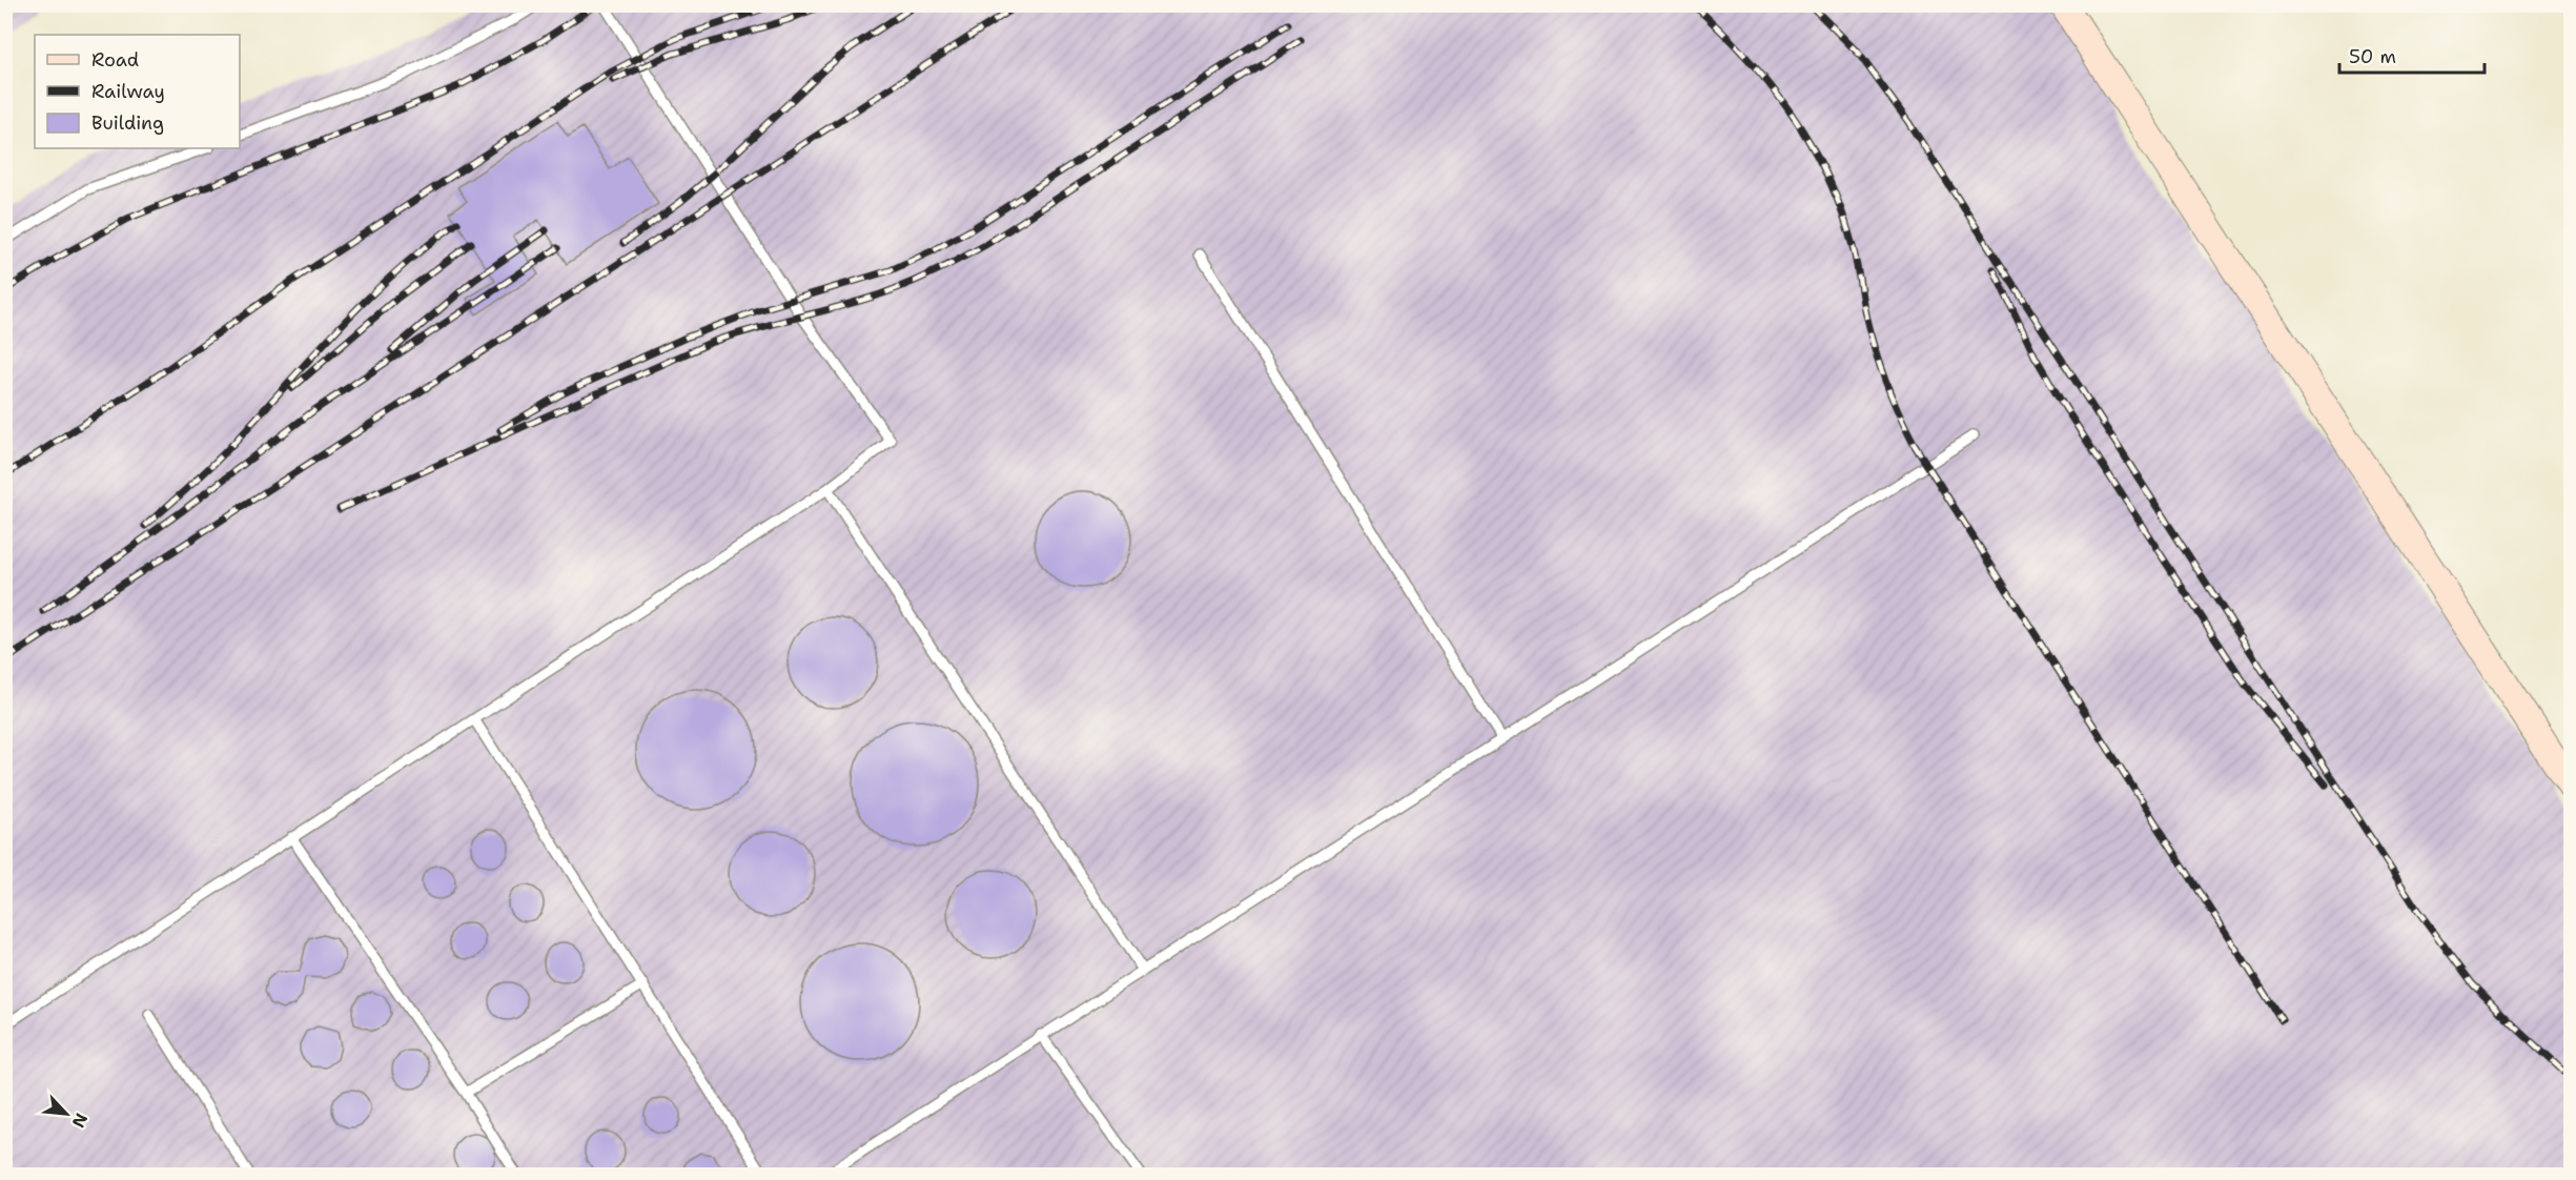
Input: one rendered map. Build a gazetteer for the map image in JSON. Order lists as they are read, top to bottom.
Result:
{
  "legend": ["Road", "Railway", "Building"],
  "scale_bar": "50 m",
  "north": "bottom right"
}
